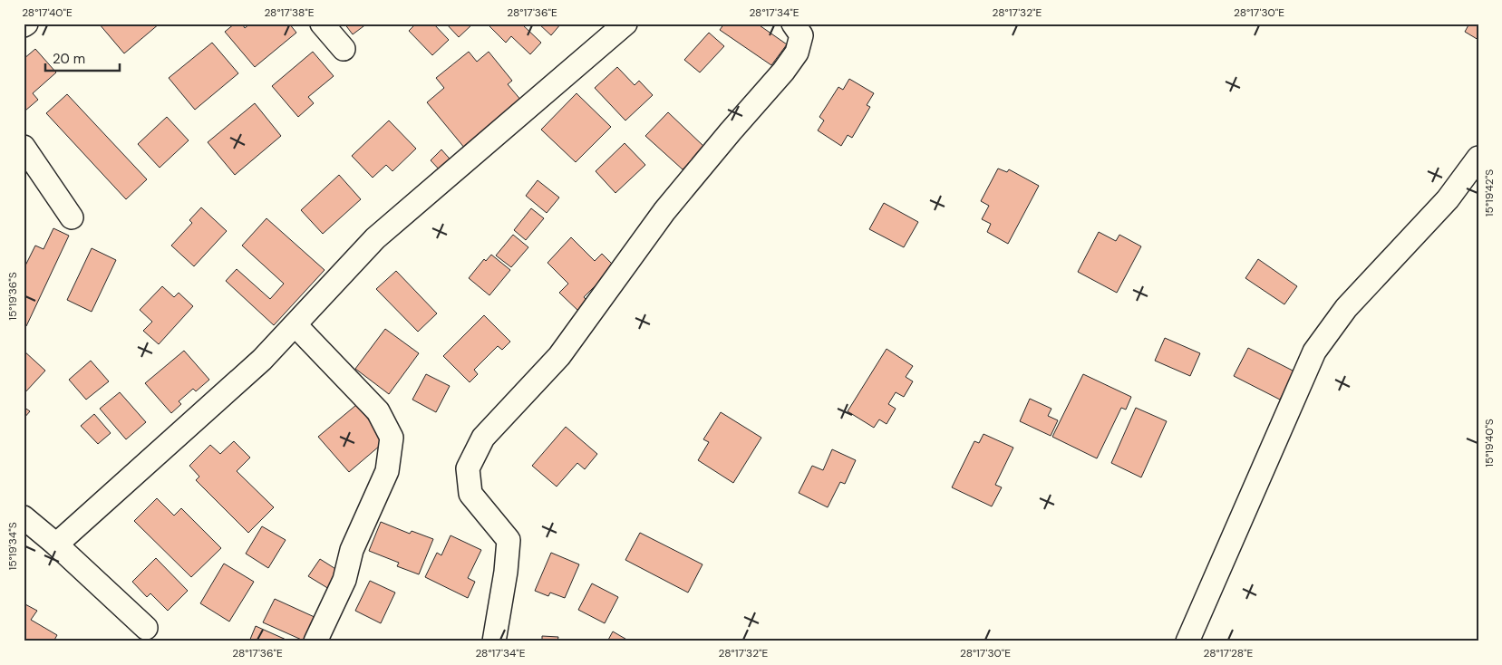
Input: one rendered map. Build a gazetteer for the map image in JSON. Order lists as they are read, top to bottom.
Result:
{
  "scale_bar": "20 m",
  "coordinates": [
    "28°17'40\"E",
    "28°17'38\"E",
    "28°17'36\"E",
    "28°17'34\"E",
    "28°17'32\"E",
    "28°17'30\"E",
    "15°19'42\"S",
    "15°19'36\"S",
    "15°19'40\"S",
    "15°19'34\"S",
    "28°17'28\"E"
  ]
}
